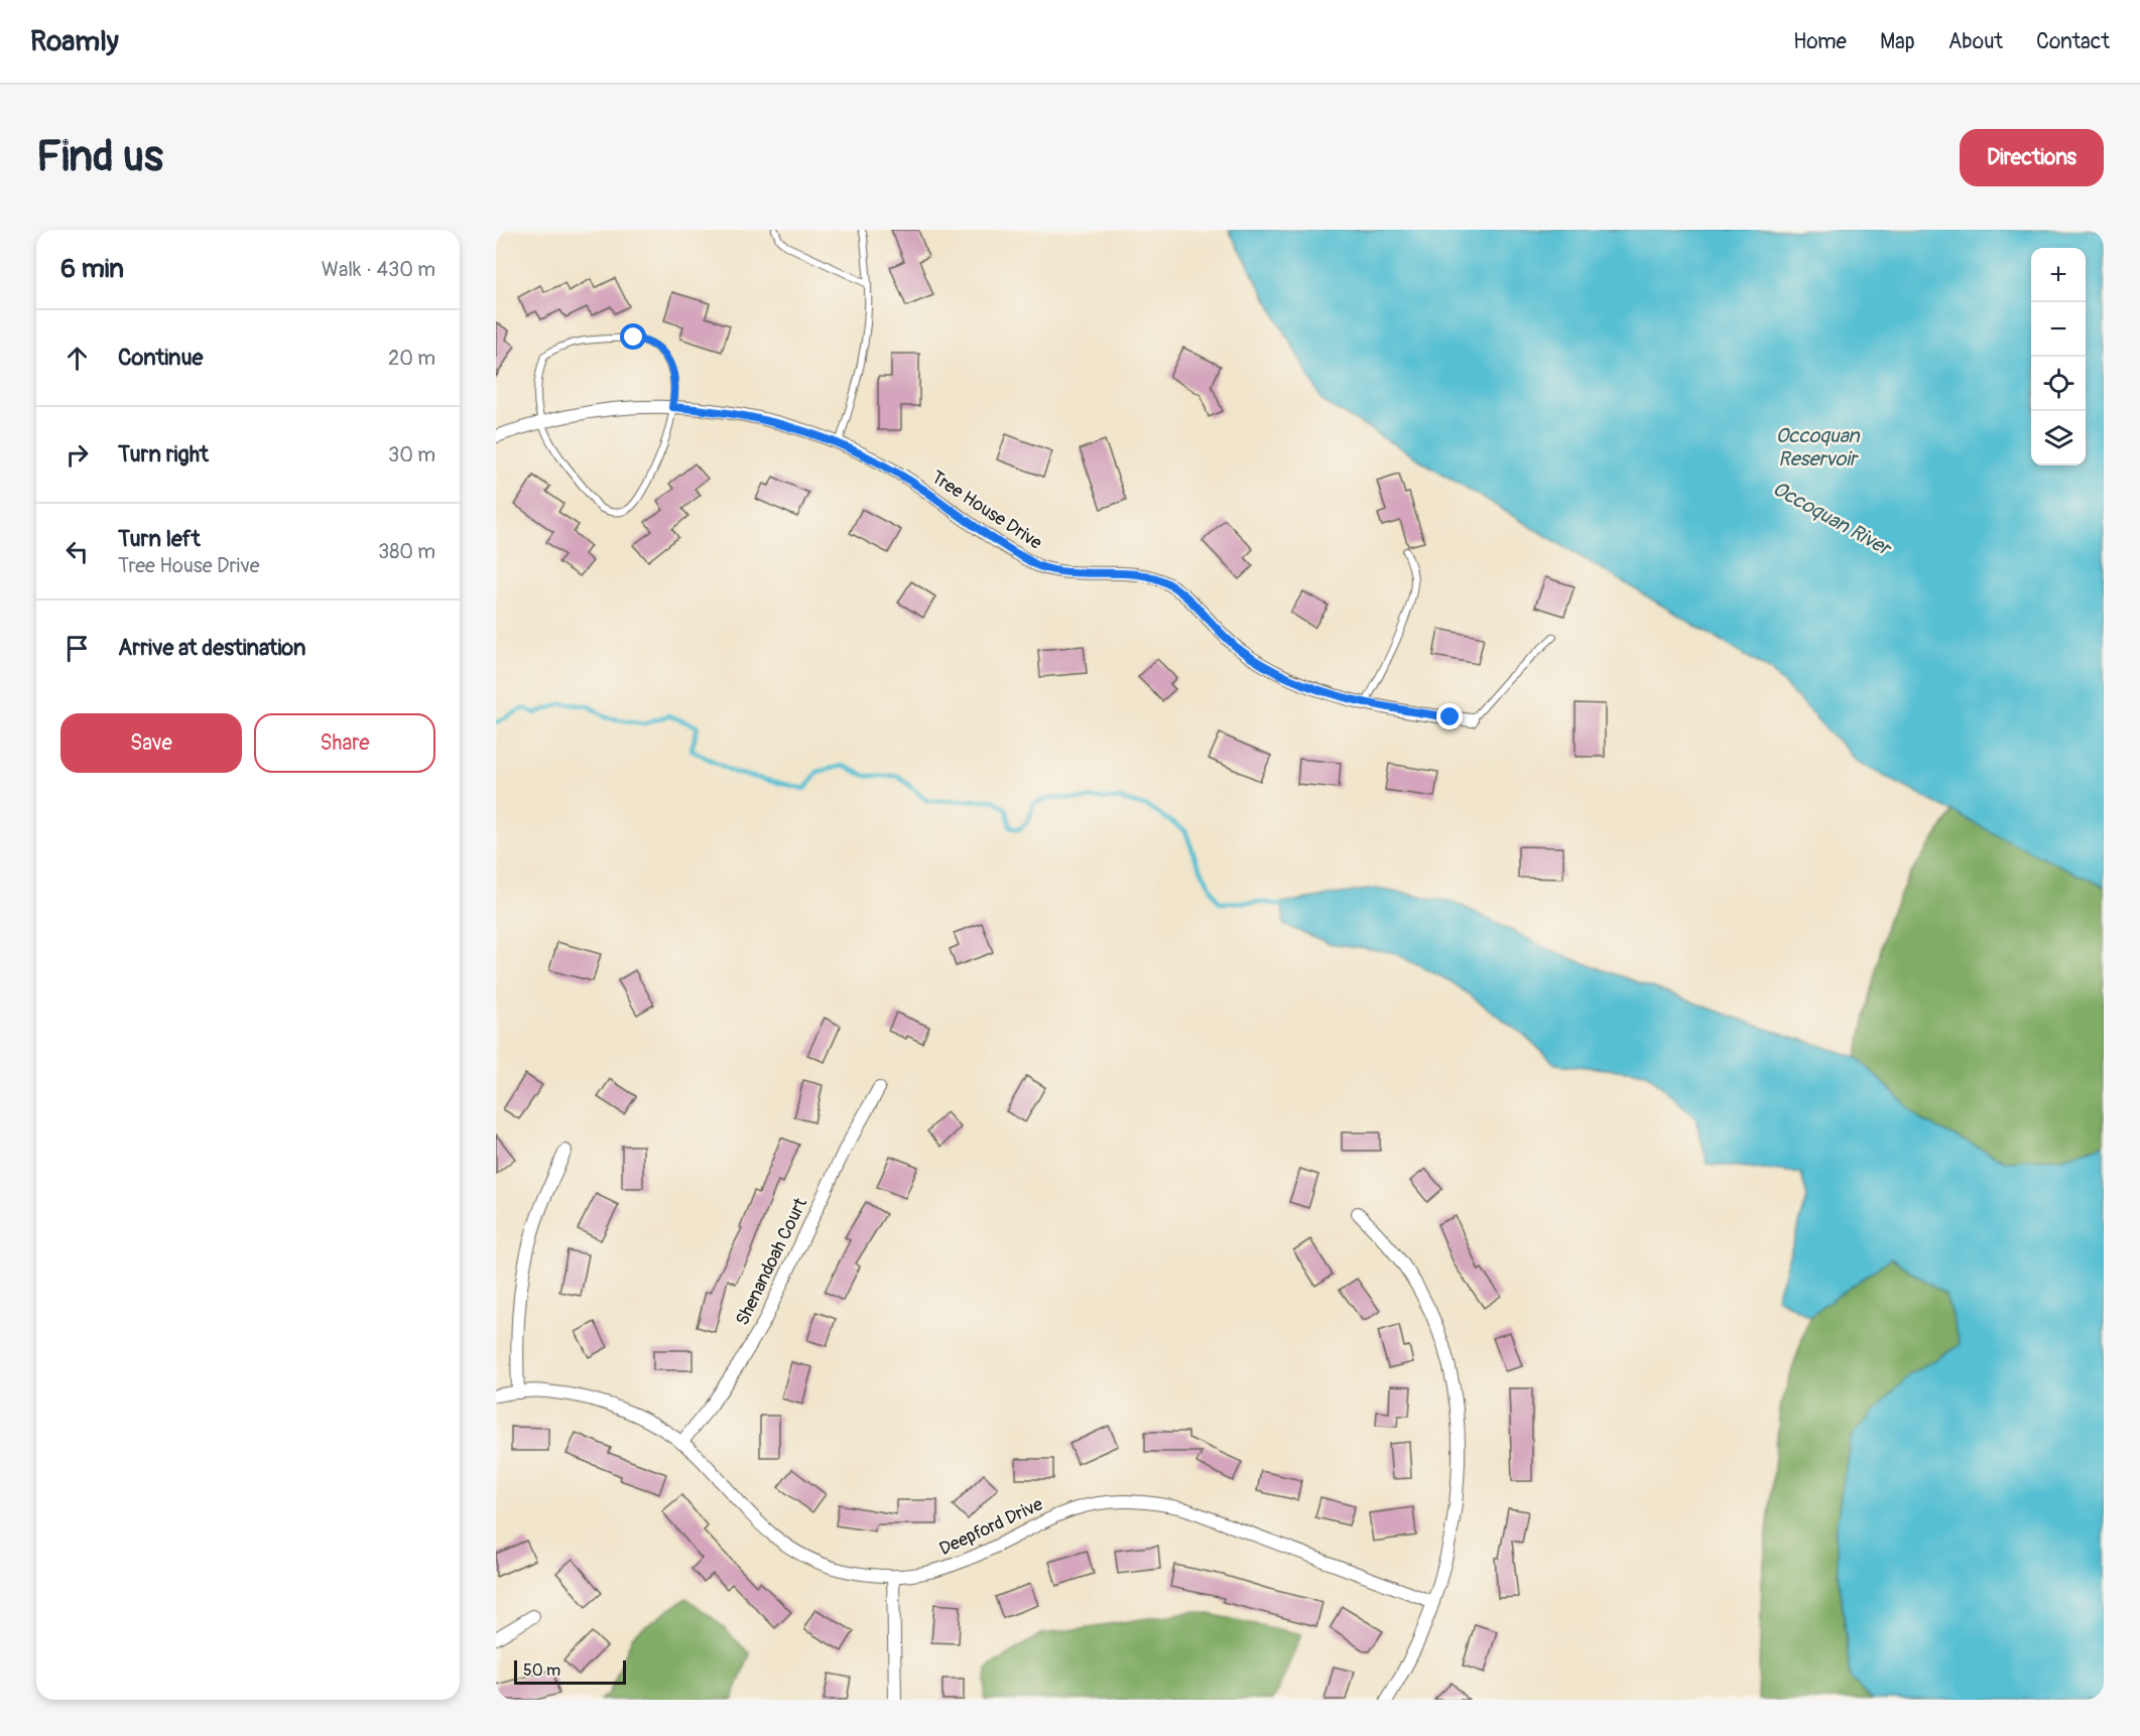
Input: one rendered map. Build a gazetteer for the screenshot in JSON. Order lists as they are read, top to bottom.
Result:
{
  "streets": {
    "street": ["Tree House Drive", "Shenandoah Court", "Deepford Drive"]
  },
  "crossings": [
    ["Shenandoah Court", "Deepford Drive"]
  ],
  "water": ["Occoquan Reservoir", "Occoquan River"],
  "scale_bar": "50 m",
  "page": {
    "header": "Roamly",
    "nav": [
      "Home",
      "Map",
      "About",
      "Contact"
    ],
    "buttons": [
      "Directions",
      ["Save", "Share"]
    ],
    "title": "Find us",
    "heading": ["6 min", "Walk · 430 m"],
    "map_buttons": ["+", "−"],
    "list": [
      ["Continue", "20 m"],
      ["Turn right", "30 m"],
      ["Turn left", "Tree House Drive", "380 m"],
      "Arrive at destination"
    ],
    "scale": "50 m"
  }
}
